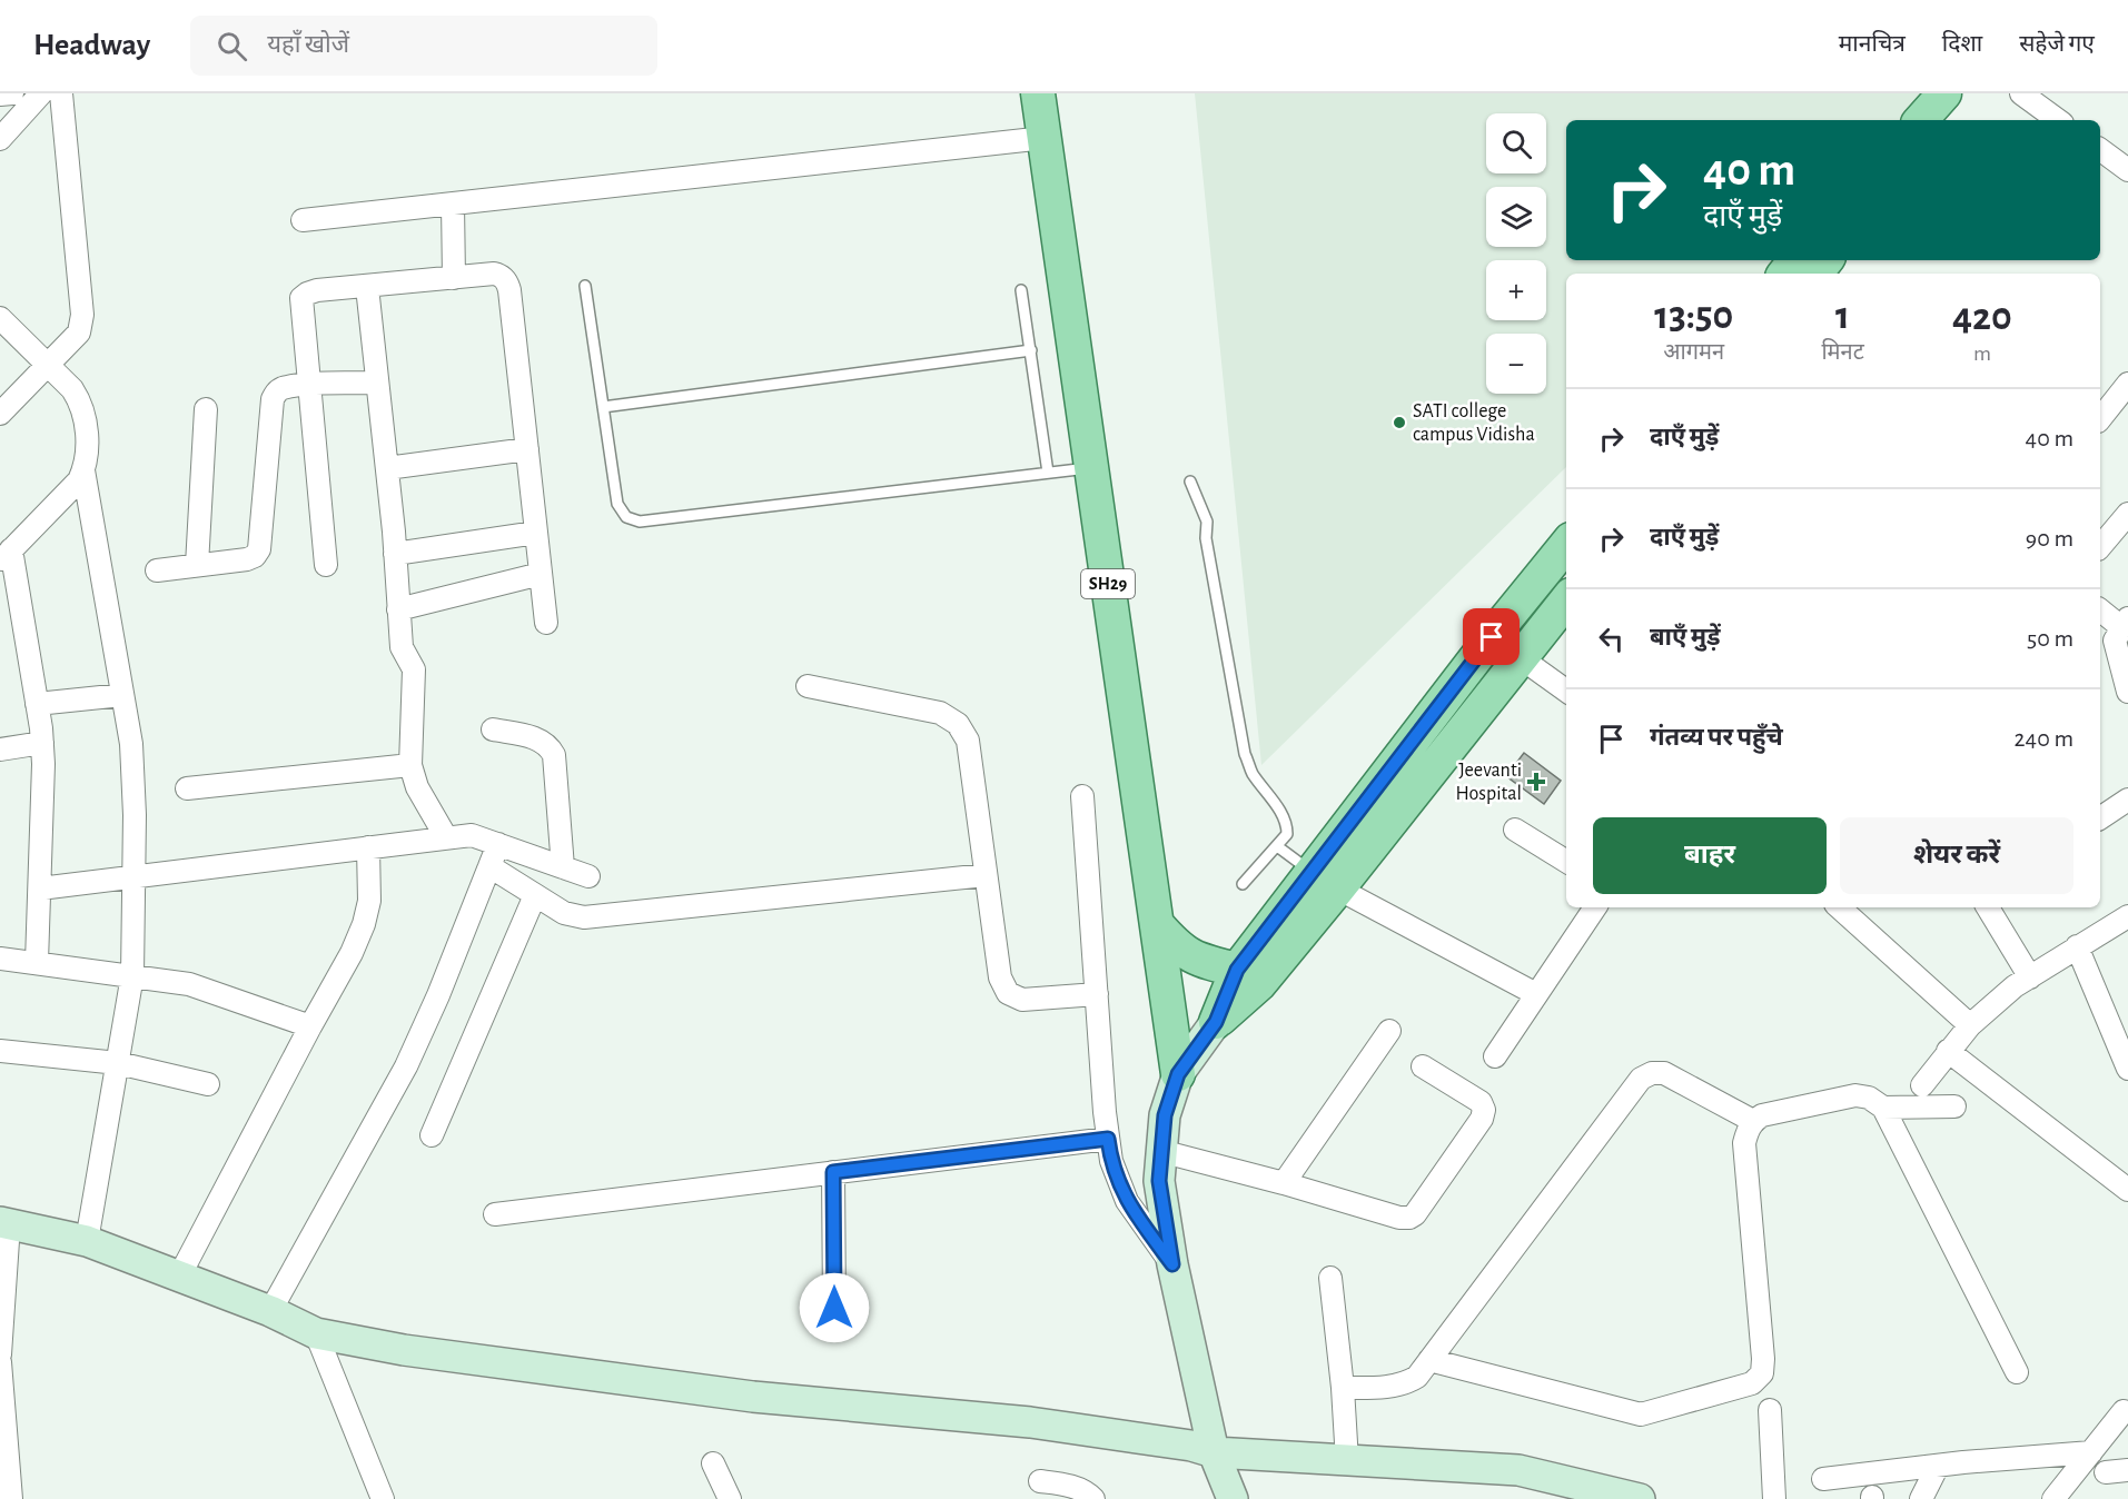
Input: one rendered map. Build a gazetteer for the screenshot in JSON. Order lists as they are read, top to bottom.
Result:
{
  "streets": {
    "main road": ["SH29"]
  },
  "places": {
    "other": ["SATI college campus Vidisha"],
    "health": ["Jeevanti Hospital"]
  },
  "page": {
    "header": "Headway",
    "search": "यहाँ खोजें",
    "nav": ["मानचित्र", "दिशा", "सहेजे गए"],
    "map_buttons": ["+", "−"],
    "turn": ["40 m", "दाएँ मुड़ें"],
    "eta": [
      "13:50",
      "आगमन",
      "1",
      "मिनट",
      "420",
      "m"
    ],
    "list": [
      {
        "name": "दाएँ मुड़ें",
        "value": "40 m"
      },
      {
        "name": "दाएँ मुड़ें",
        "value": "90 m"
      },
      {
        "name": "बाएँ मुड़ें",
        "value": "50 m"
      },
      {
        "name": "गंतव्य पर पहुँचे",
        "value": "240 m"
      }
    ],
    "buttons": ["बाहर", "शेयर करें"]
  }
}
